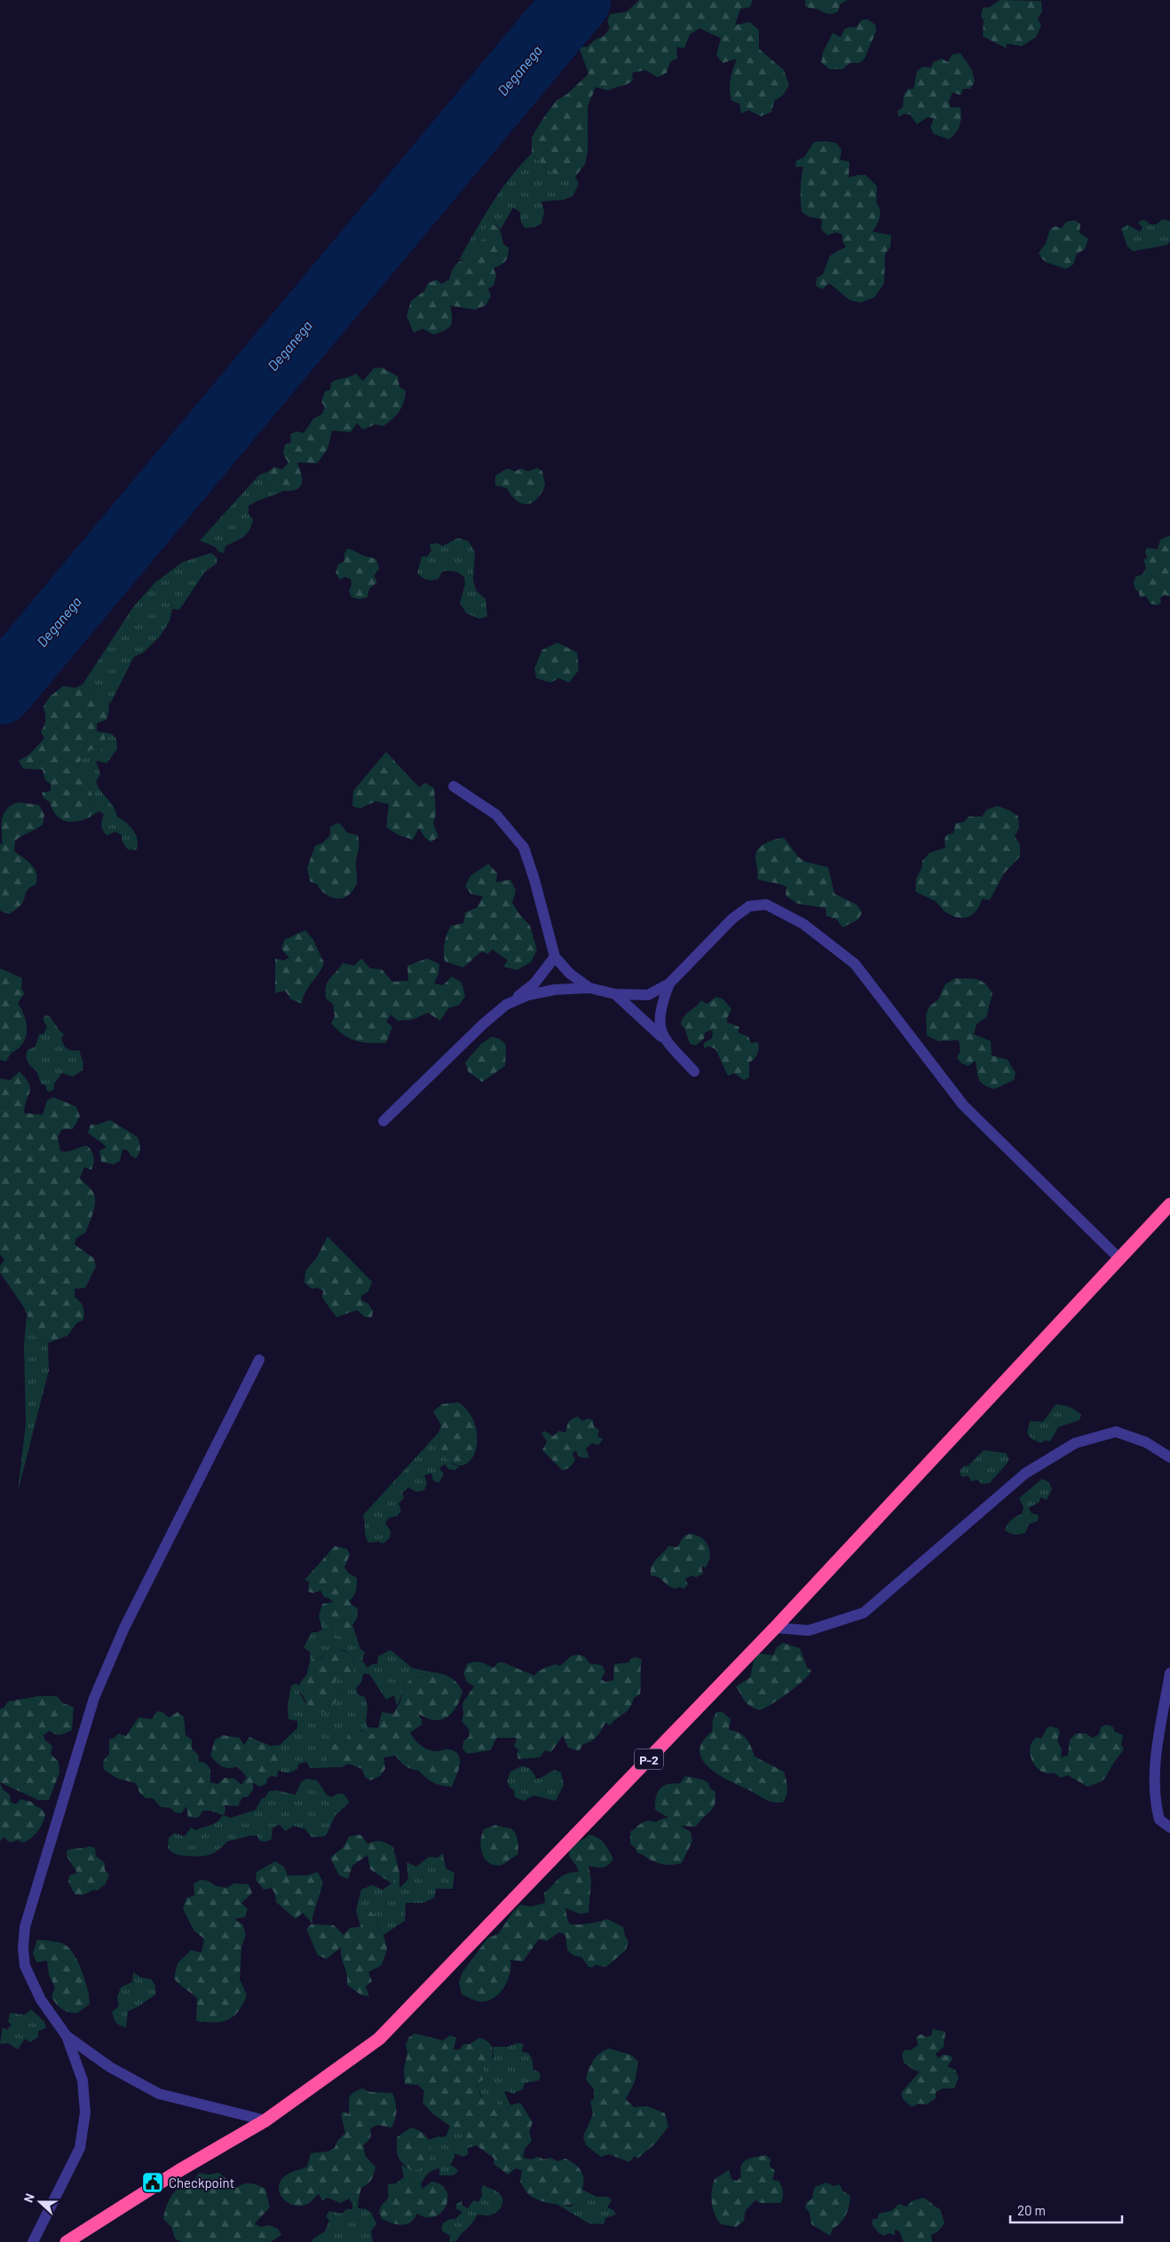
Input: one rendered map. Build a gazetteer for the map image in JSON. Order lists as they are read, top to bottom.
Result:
{
  "streets": {
    "highway": ["P-2"]
  },
  "water": ["Deganega"],
  "places": {
    "public building": ["Checkpoint"]
  },
  "scale_bar": "20 m",
  "north": "left"
}
